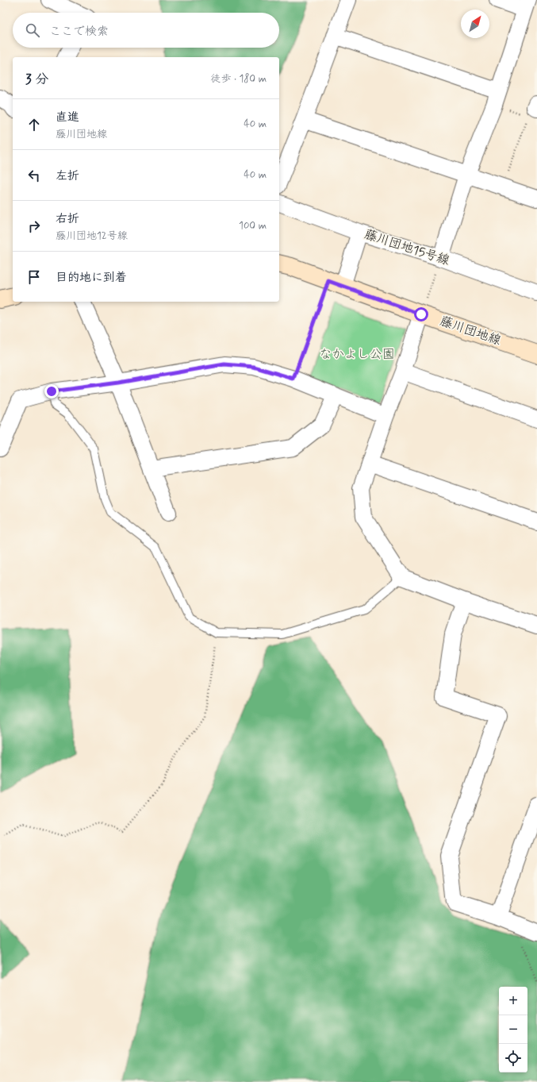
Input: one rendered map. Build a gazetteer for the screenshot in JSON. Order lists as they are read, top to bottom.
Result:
{
  "streets": {
    "street": ["藤川団地15号線", "藤川団地線"]
  },
  "parks": ["なかよし公園"],
  "north": "top right",
  "page": {
    "search": "ここで検索",
    "heading": ["3 分", "徒歩 · 180 m"],
    "list": [
      ["直進", "藤川団地線", "40 m"],
      ["左折", "40 m"],
      ["右折", "藤川団地12号線", "100 m"],
      "目的地に到着"
    ],
    "map_buttons": ["+", "−"]
  }
}
